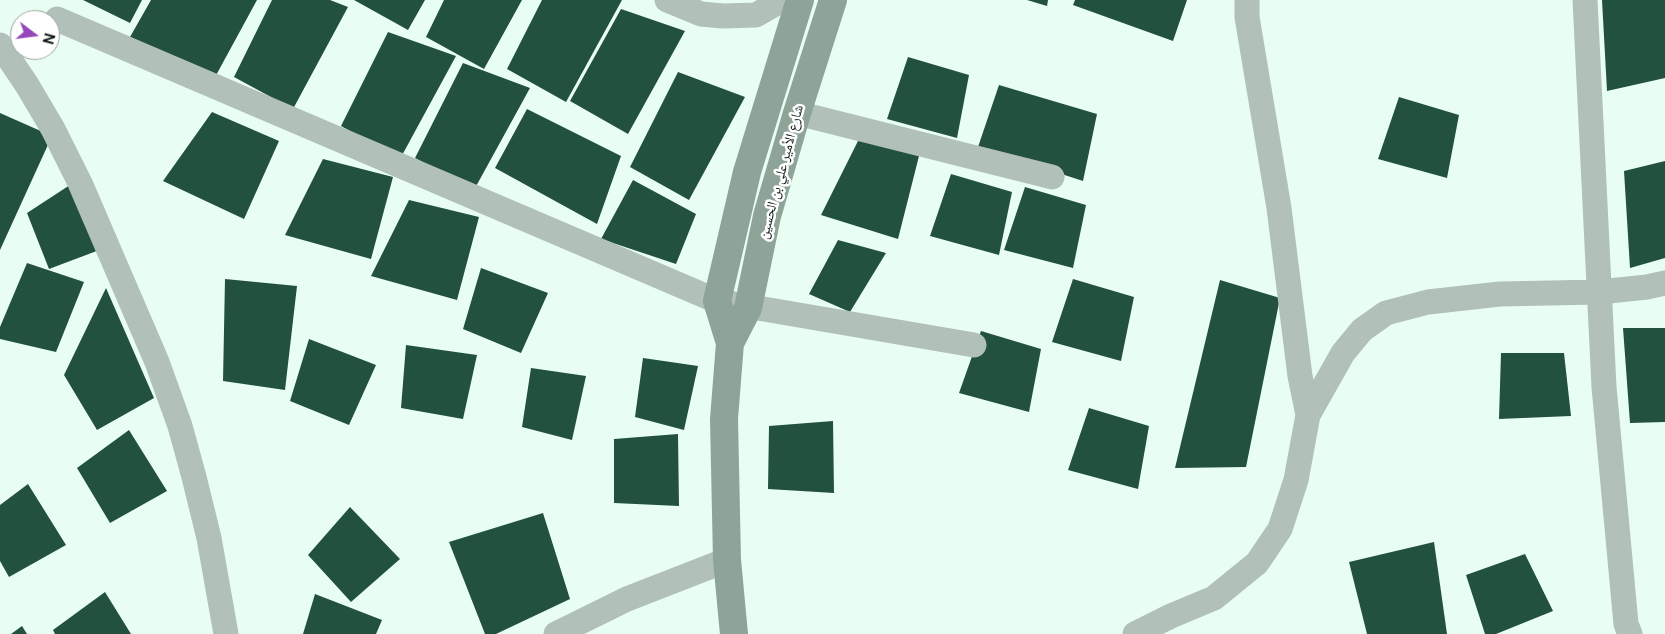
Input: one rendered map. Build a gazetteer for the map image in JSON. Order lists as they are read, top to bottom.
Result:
{
  "streets": {
    "street": ["شارع الأمير علي بن الحسين"]
  },
  "north": "right"
}
